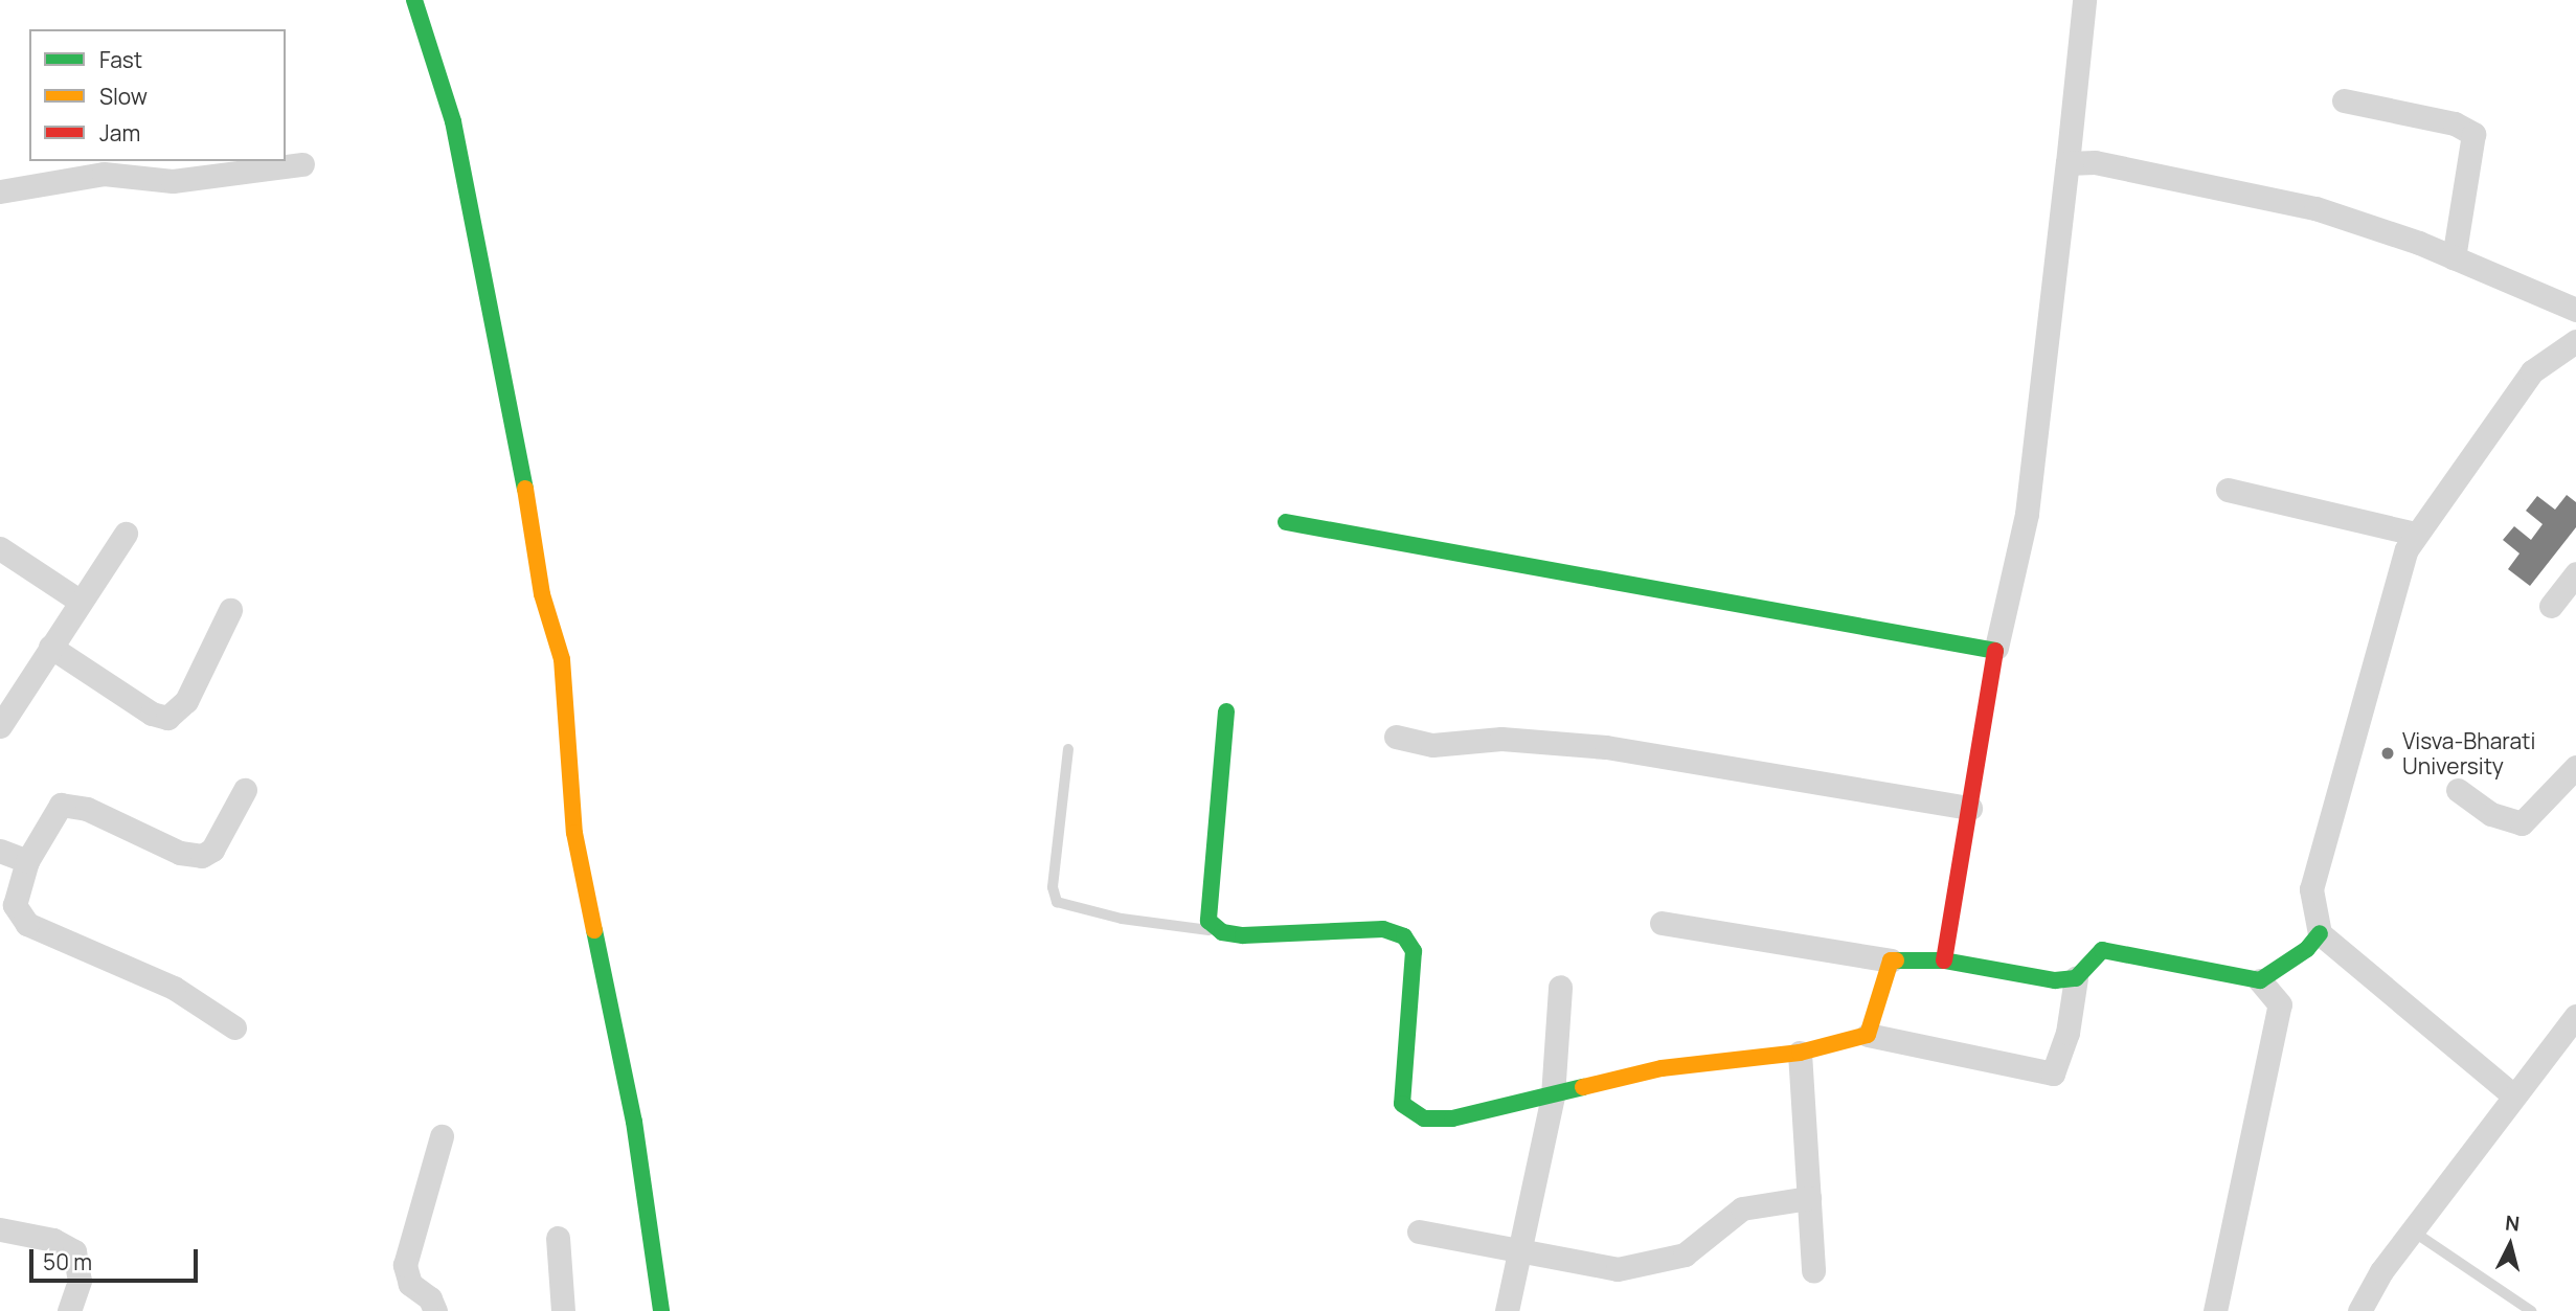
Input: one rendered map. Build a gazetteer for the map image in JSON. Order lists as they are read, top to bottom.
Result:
{
  "places": ["Visva-Bharati University"],
  "legend": ["Fast", "Slow", "Jam"],
  "scale_bar": "50 m",
  "north": "top"
}
